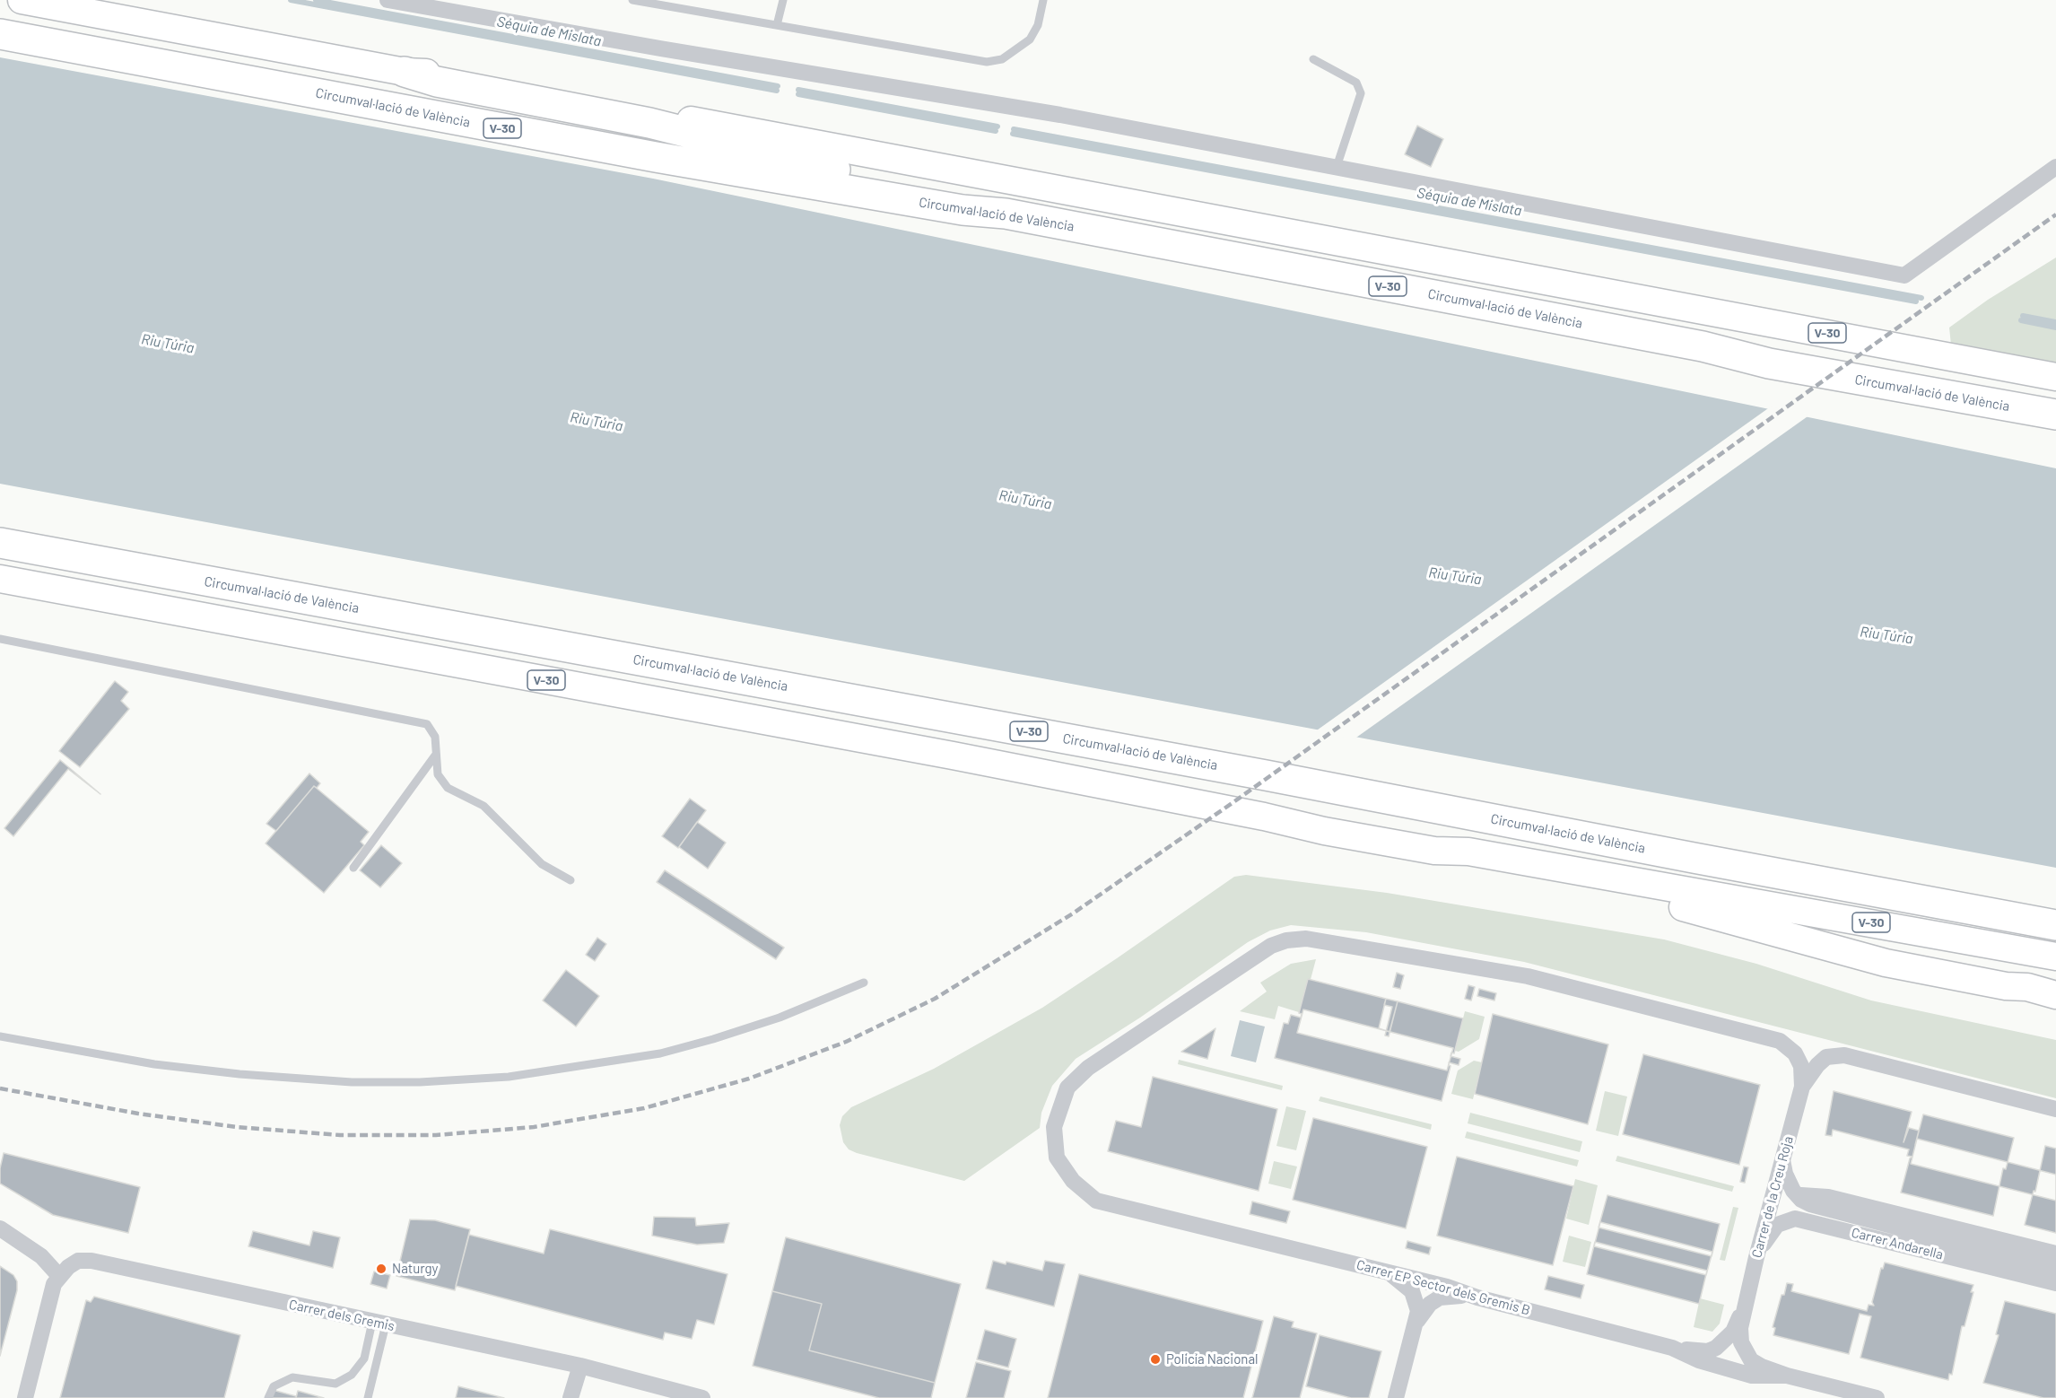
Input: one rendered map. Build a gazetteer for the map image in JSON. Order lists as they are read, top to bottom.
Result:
{
  "streets": {
    "highway": ["Circumval·lació de València", "V-30"],
    "street": [
      "Carrer de la Creu Roja",
      "Carrer Andarella",
      "Carrer EP Sector dels Gremis B",
      "Carrer dels Gremis"
    ]
  },
  "crossings": [
    ["Carrer de la Creu Roja", "Carrer Andarella"],
    ["Carrer de la Creu Roja", "Carrer EP Sector dels Gremis B"]
  ],
  "water": ["Séquia de Mislata", "Riu Túria"],
  "places": ["Naturgy", "Policía Nacional"]
}
